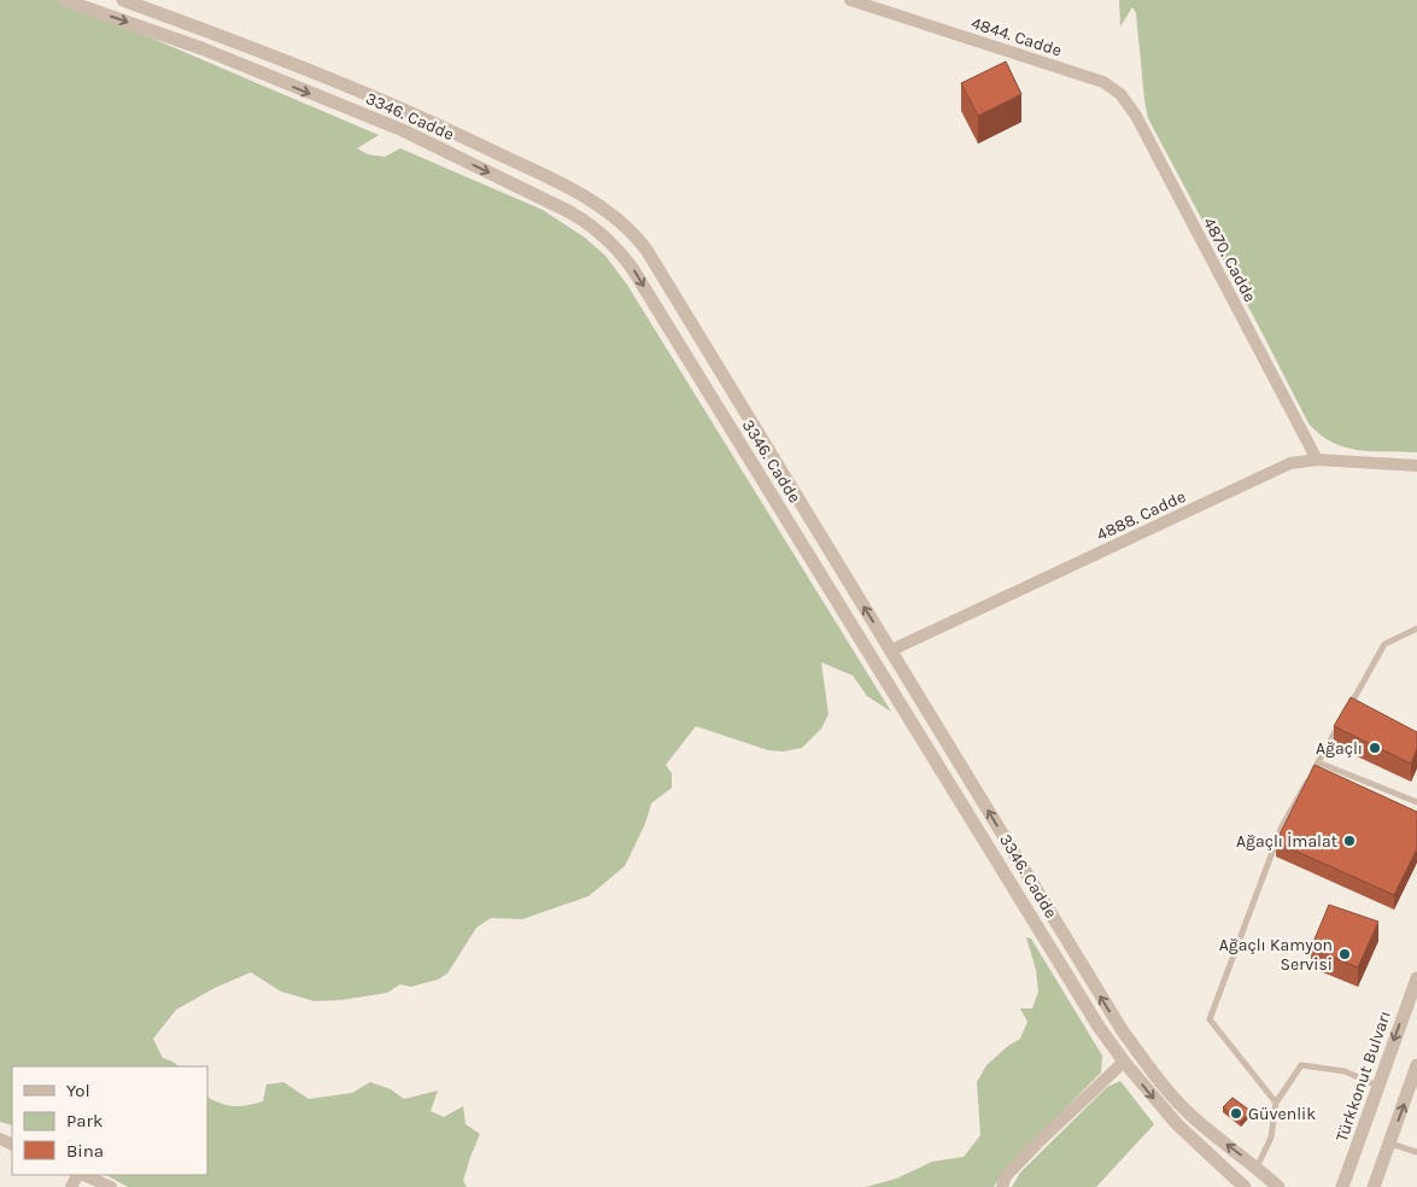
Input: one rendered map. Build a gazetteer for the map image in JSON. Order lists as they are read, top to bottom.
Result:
{
  "streets": {
    "street": [
      "4844. Cadde",
      "3346. Cadde",
      "4870. Cadde",
      "4888. Cadde",
      "Türkkonut Bulvarı"
    ]
  },
  "crossings": [
    ["4844. Cadde", "4870. Cadde"],
    ["3346. Cadde", "4888. Cadde"],
    ["4870. Cadde", "4888. Cadde"]
  ],
  "one_way": ["Türkkonut Bulvarı"],
  "places": [
    "Ağaçlı",
    "Ağaçlı İmalat",
    "Ağaçlı Kamyon Servisi",
    "Güvenlik"
  ],
  "legend": ["Yol", "Park", "Bina"]
}
